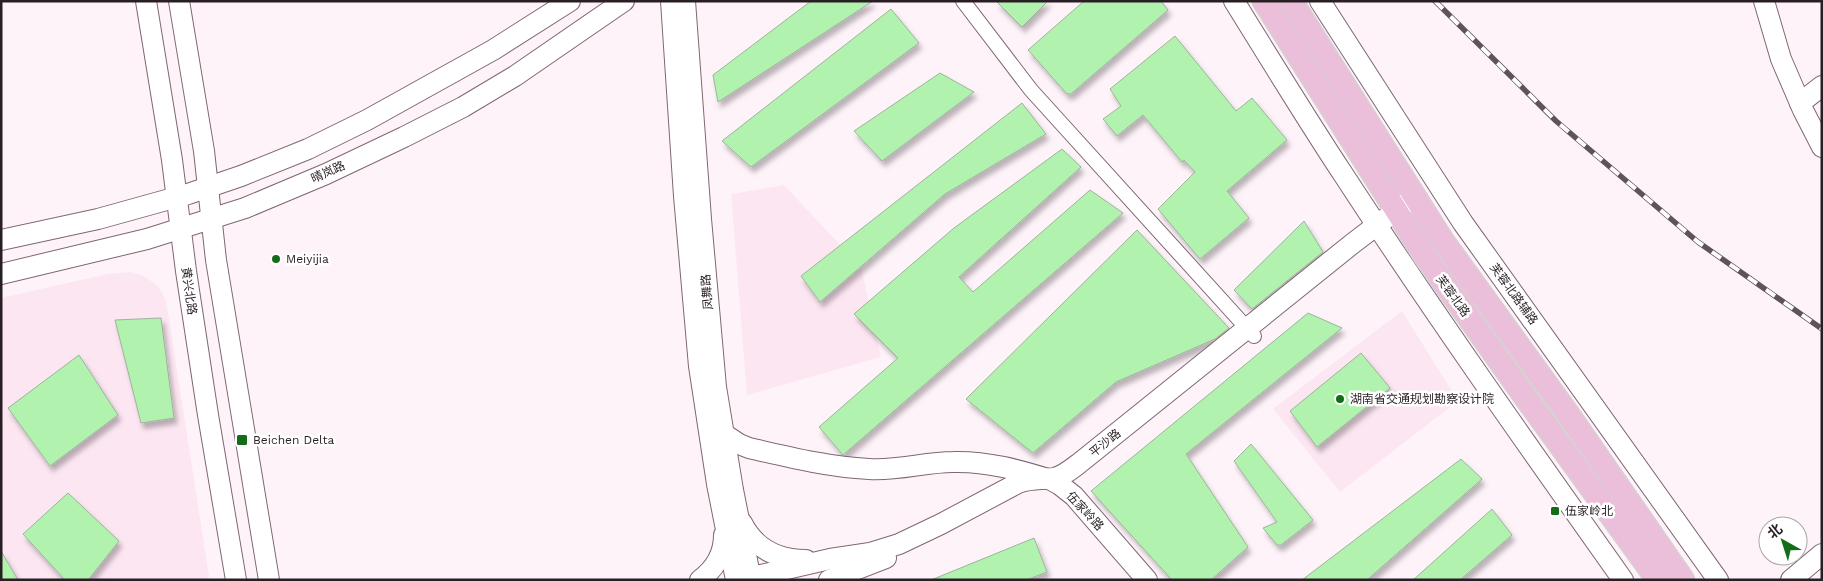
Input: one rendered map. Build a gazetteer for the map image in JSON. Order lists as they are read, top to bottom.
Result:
{
  "streets": {
    "main road": ["芙蓉北路"],
    "street": [
      "晴岚路",
      "黄兴北路",
      "凤舞路",
      "芙蓉北路辅路",
      "平沙路",
      "伍家岭路"
    ]
  },
  "crossings": [
    ["晴岚路", "黄兴北路"],
    ["凤舞路", "平沙路"],
    ["凤舞路", "伍家岭路"],
    ["芙蓉北路", "平沙路"],
    ["平沙路", "伍家岭路"]
  ],
  "places": {
    "other": ["Meiyijia", "湖南省交通规划勘察设计院"],
    "transit": ["Beichen Delta", "伍家岭北"]
  },
  "north": "top left"
}
